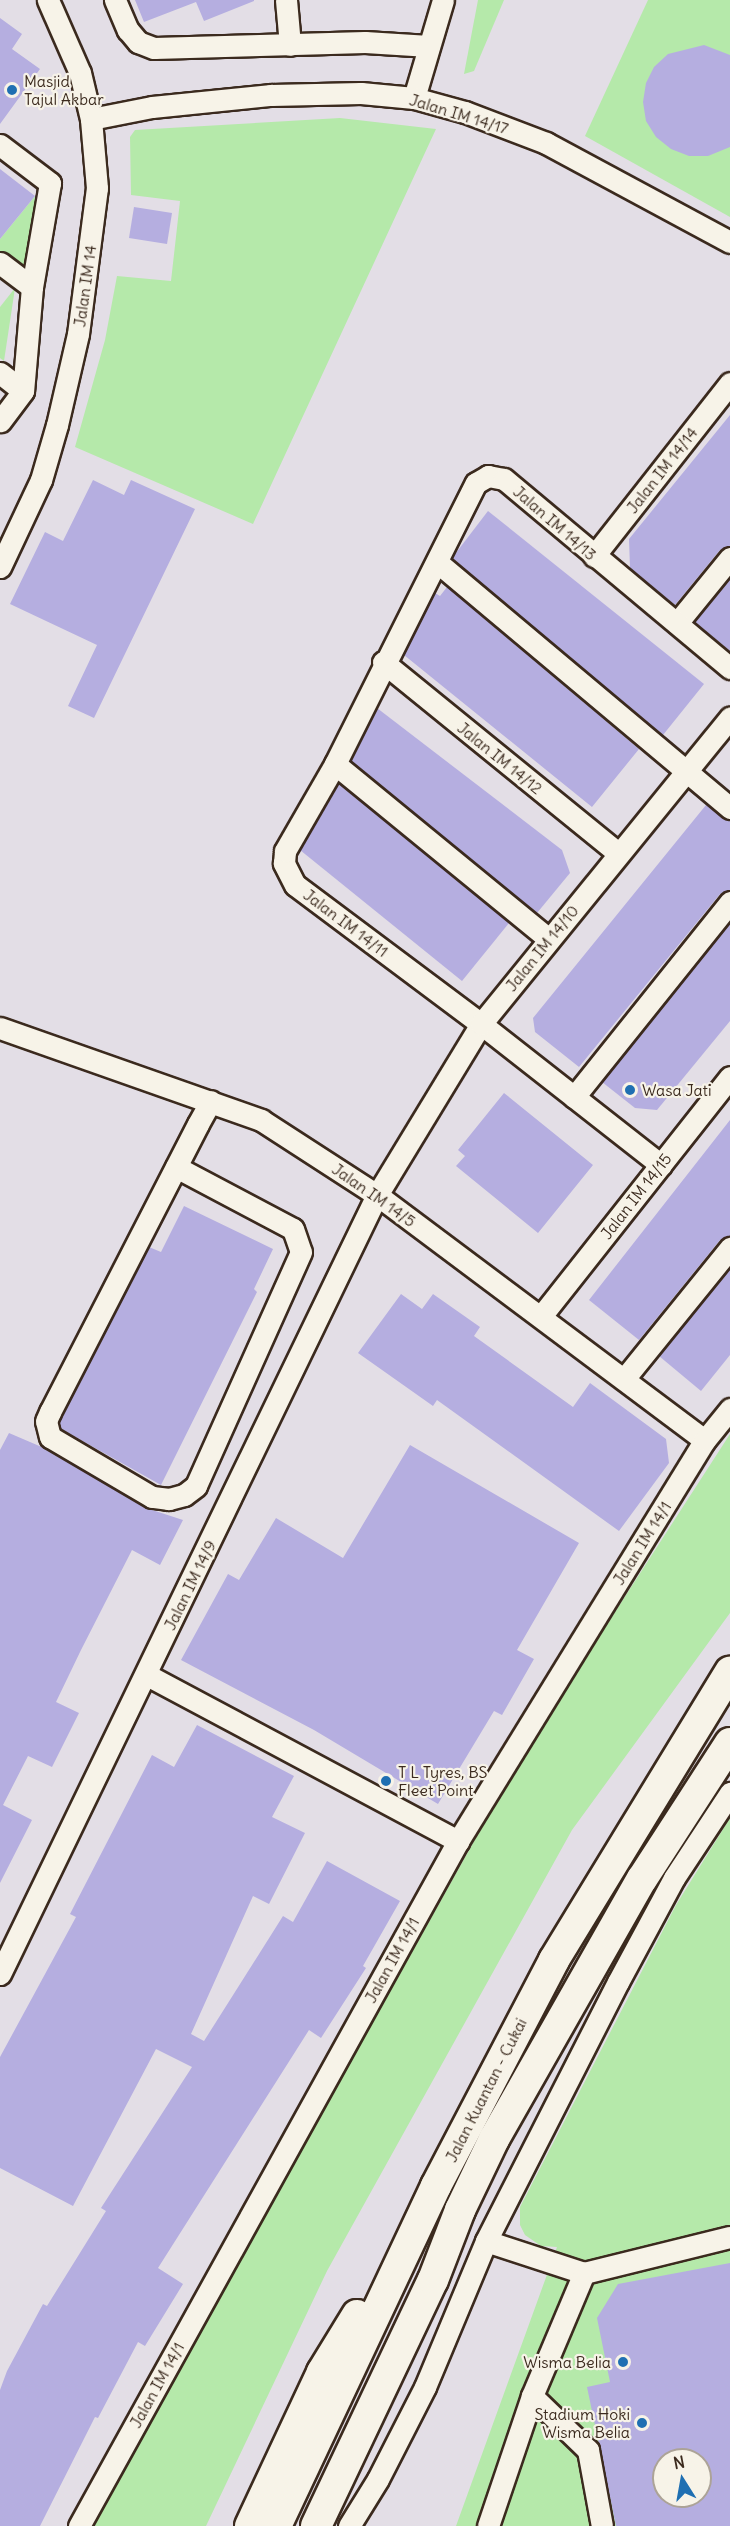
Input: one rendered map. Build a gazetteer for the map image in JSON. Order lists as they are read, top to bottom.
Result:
{
  "streets": {
    "highway": ["Jalan Kuantan - Cukai"],
    "street": [
      "Jalan IM 14/17",
      "Jalan IM 14",
      "Jalan IM 14/14",
      "Jalan IM 14/13",
      "Jalan IM 14/12",
      "Jalan IM 14/11",
      "Jalan IM 14/10",
      "Jalan IM 14/5",
      "Jalan IM 14/15",
      "Jalan IM 14/1",
      "Jalan IM 14/9"
    ]
  },
  "crossings": [
    ["Jalan IM 14/17", "Jalan IM 14"],
    ["Jalan IM 14/14", "Jalan IM 14/13"],
    ["Jalan IM 14/13", "Jalan IM 14/12"],
    ["Jalan IM 14/13", "Jalan IM 14/11"],
    ["Jalan IM 14/12", "Jalan IM 14/11"],
    ["Jalan IM 14/12", "Jalan IM 14/10"],
    ["Jalan IM 14/11", "Jalan IM 14/10"],
    ["Jalan IM 14/11", "Jalan IM 14/15"],
    ["Jalan IM 14/10", "Jalan IM 14/5"],
    ["Jalan IM 14/10", "Jalan IM 14/9"],
    ["Jalan IM 14/5", "Jalan IM 14/15"],
    ["Jalan IM 14/5", "Jalan IM 14/1"],
    ["Jalan IM 14/5", "Jalan IM 14/9"]
  ],
  "places": [
    "Masjid Tajul Akbar",
    "Wasa Jati",
    "T L Tyres, BS Fleet Point",
    "Wisma Belia",
    "Stadium Hoki Wisma Belia"
  ],
  "north": "top"
}
